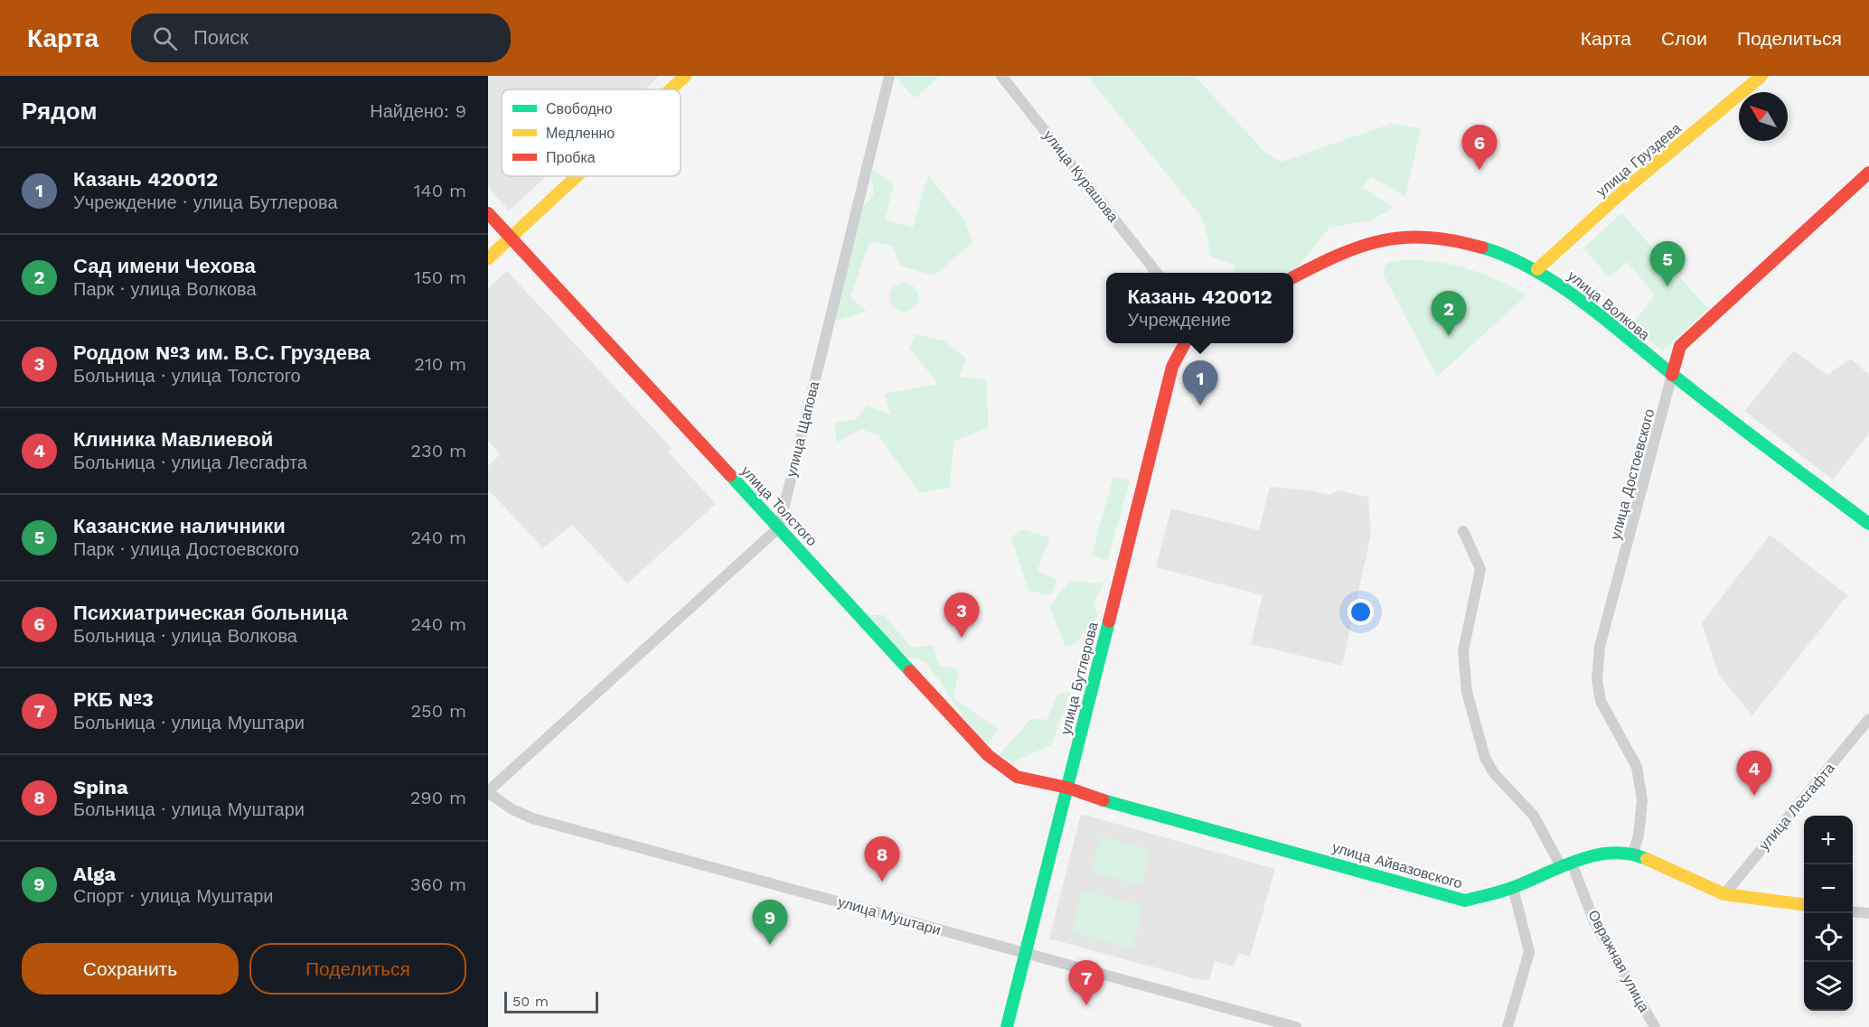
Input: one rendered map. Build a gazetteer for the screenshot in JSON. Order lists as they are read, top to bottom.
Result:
{
  "streets": {
    "street": [
      "улица Груздева",
      "улица Курашова",
      "улица Волкова",
      "улица Щапова",
      "улица Достоевского",
      "улица Толстого",
      "улица Бутлерова",
      "улица Лесгафта",
      "улица Айвазовского",
      "улица Муштари",
      "Овражная улица"
    ]
  },
  "crossings": [
    ["улица Груздева", "улица Волкова"],
    ["улица Волкова", "улица Достоевского"],
    ["улица Щапова", "улица Толстого"],
    ["улица Достоевского", "улица Айвазовского"],
    ["улица Толстого", "улица Бутлерова"],
    ["улица Толстого", "улица Айвазовского"],
    ["улица Бутлерова", "улица Айвазовского"],
    ["улица Бутлерова", "улица Муштари"],
    ["улица Лесгафта", "улица Айвазовского"],
    ["улица Айвазовского", "Овражная улица"]
  ],
  "legend": ["Свободно", "Медленно", "Пробка"],
  "scale_bar": "50 m",
  "north": "top left",
  "page": {
    "header": "Карта",
    "search": "Поиск",
    "nav": ["Карта", "Слои", "Поделиться"],
    "heading": ["Рядом", "Найдено: 9"],
    "pins": [
      "6",
      "5",
      "2",
      "1",
      "3",
      "4",
      "8",
      "9",
      "7"
    ],
    "list": [
      {
        "mark": "1",
        "name": "Казань 420012",
        "note": "Учреждение · улица Бутлерова",
        "value": "140 m"
      },
      {
        "mark": "2",
        "name": "Сад имени Чехова",
        "note": "Парк · улица Волкова",
        "value": "150 m"
      },
      {
        "mark": "3",
        "name": "Роддом №3 им. В.С. Груздева",
        "note": "Больница · улица Толстого",
        "value": "210 m"
      },
      {
        "mark": "4",
        "name": "Клиника Мавлиевой",
        "note": "Больница · улица Лесгафта",
        "value": "230 m"
      },
      {
        "mark": "5",
        "name": "Казанские наличники",
        "note": "Парк · улица Достоевского",
        "value": "240 m"
      },
      {
        "mark": "6",
        "name": "Психиатрическая больница",
        "note": "Больница · улица Волкова",
        "value": "240 m"
      },
      {
        "mark": "7",
        "name": "РКБ №3",
        "note": "Больница · улица Муштари",
        "value": "250 m"
      },
      {
        "mark": "8",
        "name": "Spina",
        "note": "Больница · улица Муштари",
        "value": "290 m"
      },
      {
        "mark": "9",
        "name": "Alga",
        "note": "Спорт · улица Муштари",
        "value": "360 m"
      }
    ],
    "popup": ["Казань 420012", "Учреждение"],
    "map_buttons": ["+", "−"],
    "buttons": ["Сохранить", "Поделиться"],
    "scale": "50 m"
  }
}
